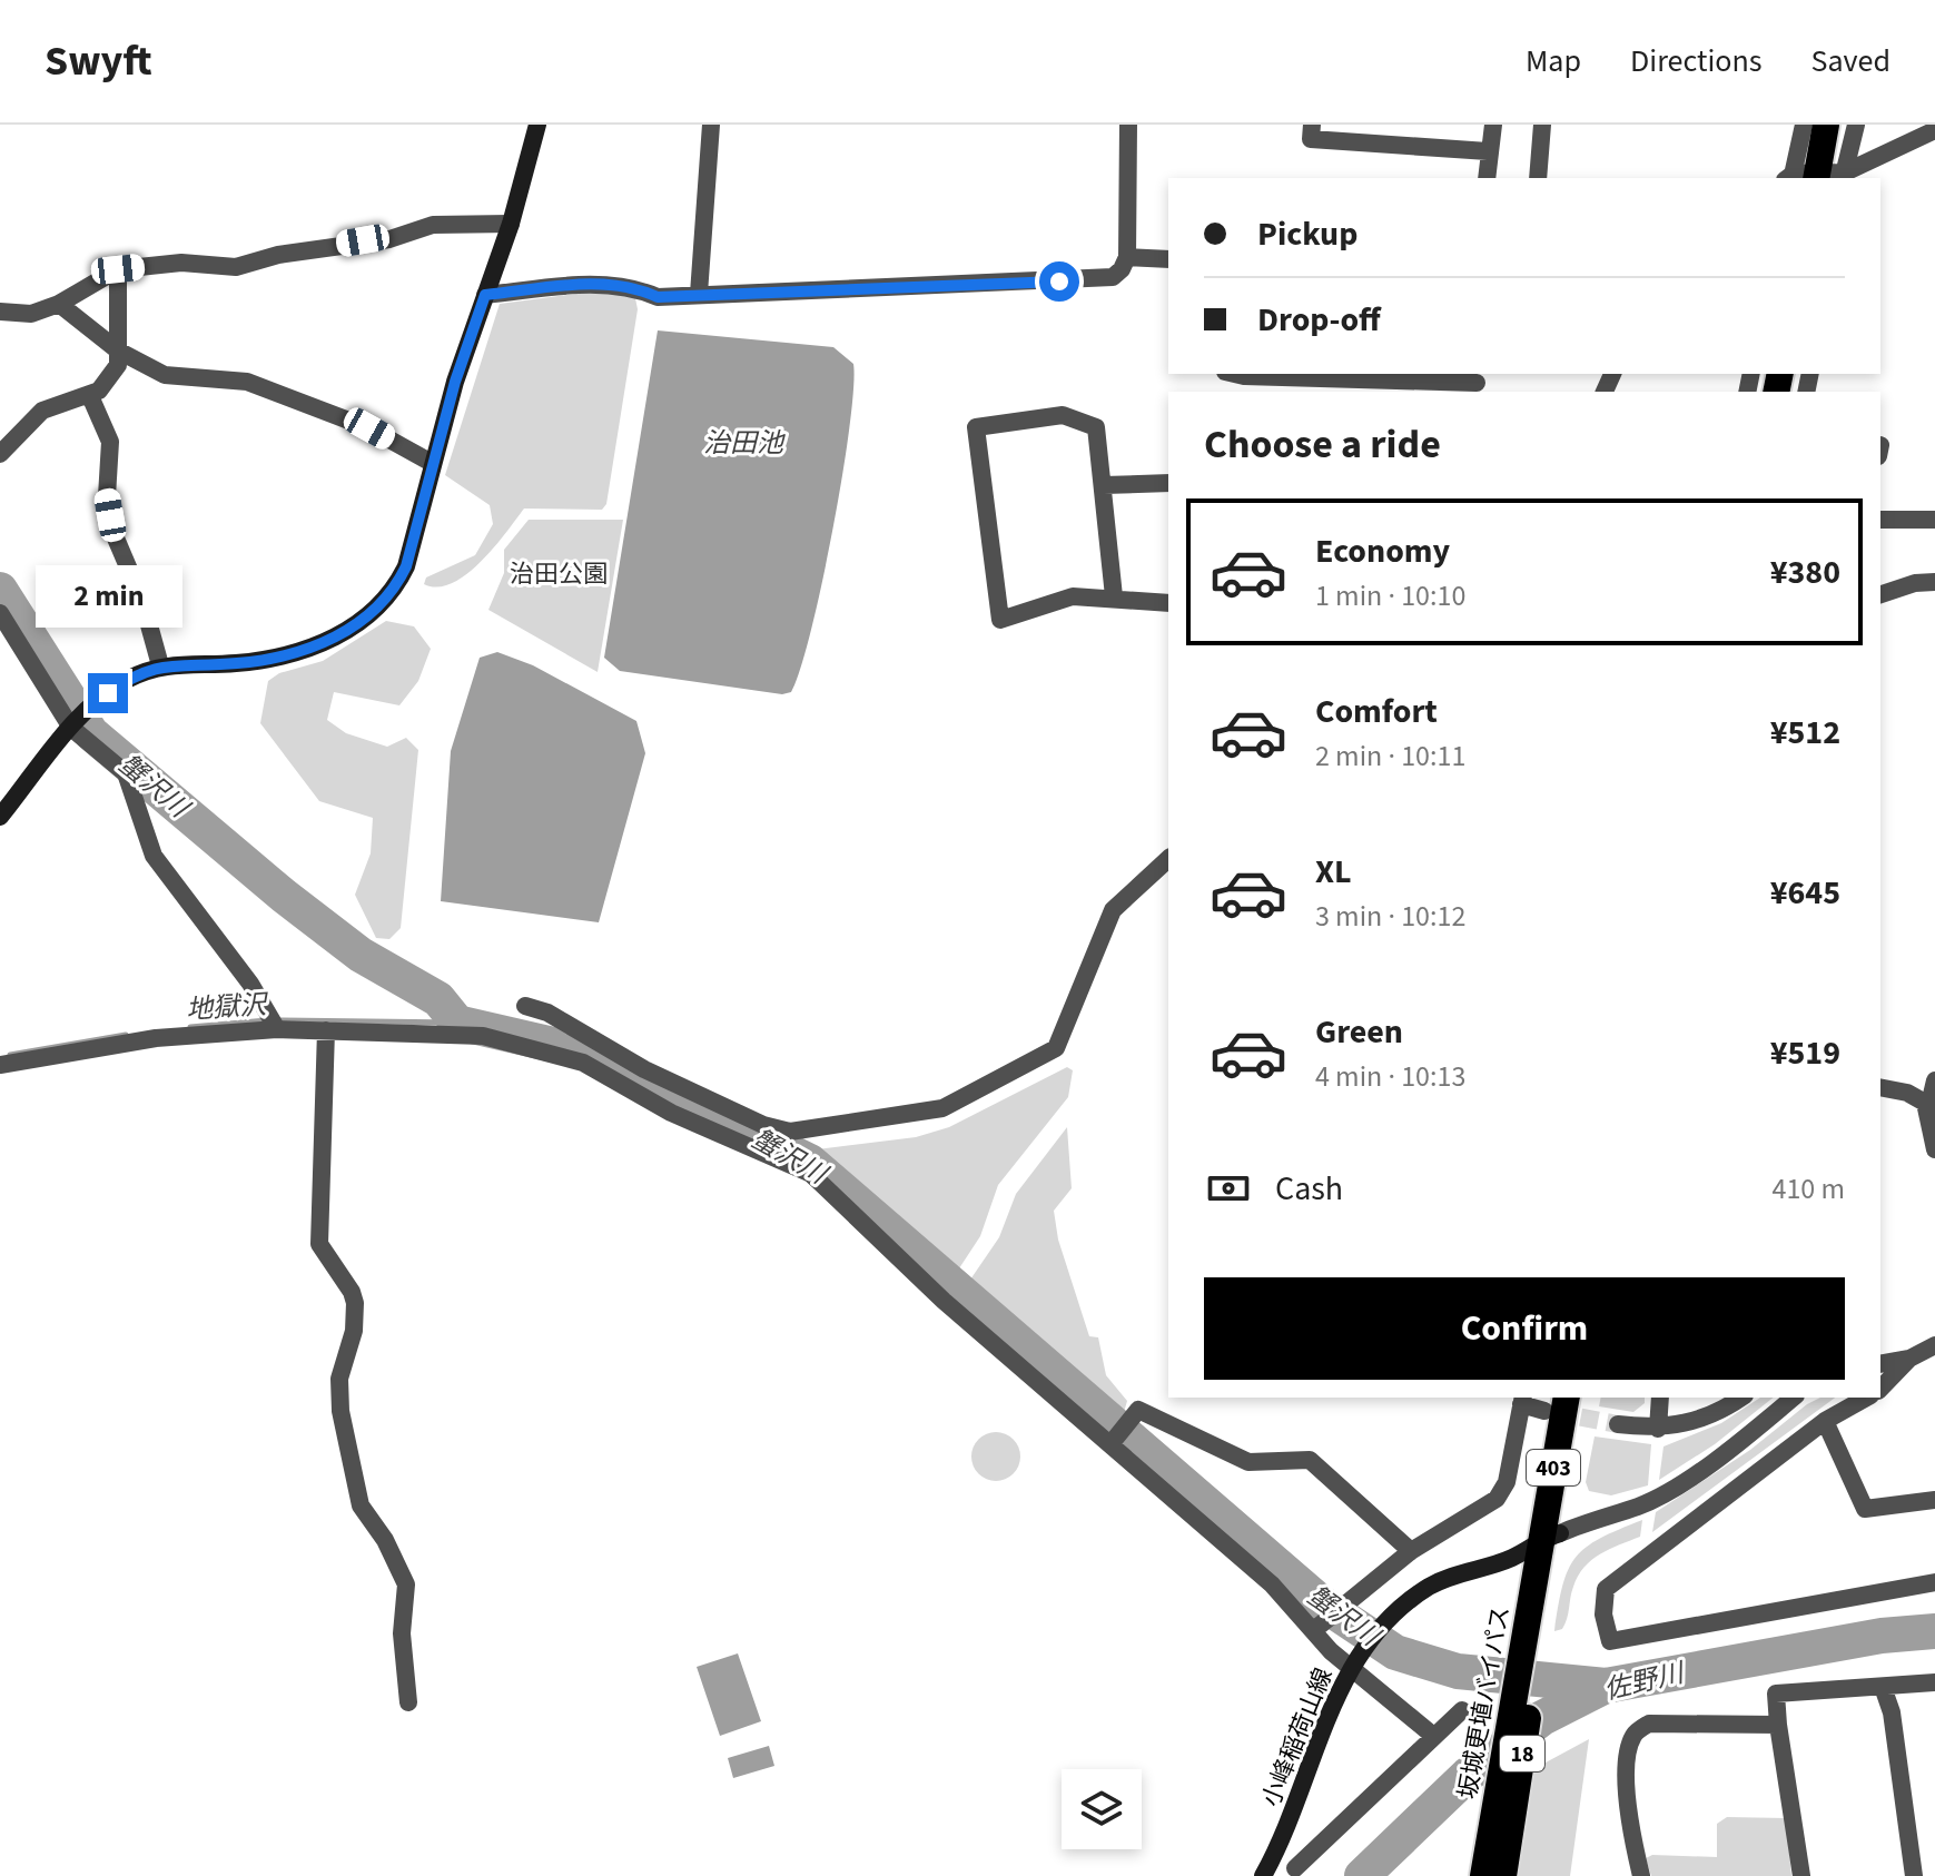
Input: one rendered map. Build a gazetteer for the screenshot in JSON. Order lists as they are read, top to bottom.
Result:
{
  "streets": {
    "highway": ["403", "坂城更埴バイパス", "18"],
    "street": ["小峰稲荷山線"]
  },
  "crossings": [
    ["403", "坂城更埴バイパス"],
    ["403", "小峰稲荷山線"],
    ["坂城更埴バイパス", "小峰稲荷山線"]
  ],
  "water": [
    "治田池",
    "蟹沢川",
    "地獄沢",
    "佐野川"
  ],
  "parks": ["治田公園"],
  "page": {
    "header": "Swyft",
    "nav": ["Map", "Directions", "Saved"],
    "banner": ["Pickup", "Drop-off"],
    "heading": "Choose a ride",
    "list": [
      {
        "name": "Economy",
        "note": "1 min · 10:10",
        "value": "¥380"
      },
      {
        "name": "Comfort",
        "note": "2 min · 10:11",
        "value": "¥512"
      },
      {
        "name": "XL",
        "note": "3 min · 10:12",
        "value": "¥645"
      },
      {
        "name": "Green",
        "note": "4 min · 10:13",
        "value": "¥519"
      }
    ],
    "bubble": "2 min",
    "pay": ["Cash", "410 m"],
    "buttons": "Confirm"
  }
}
